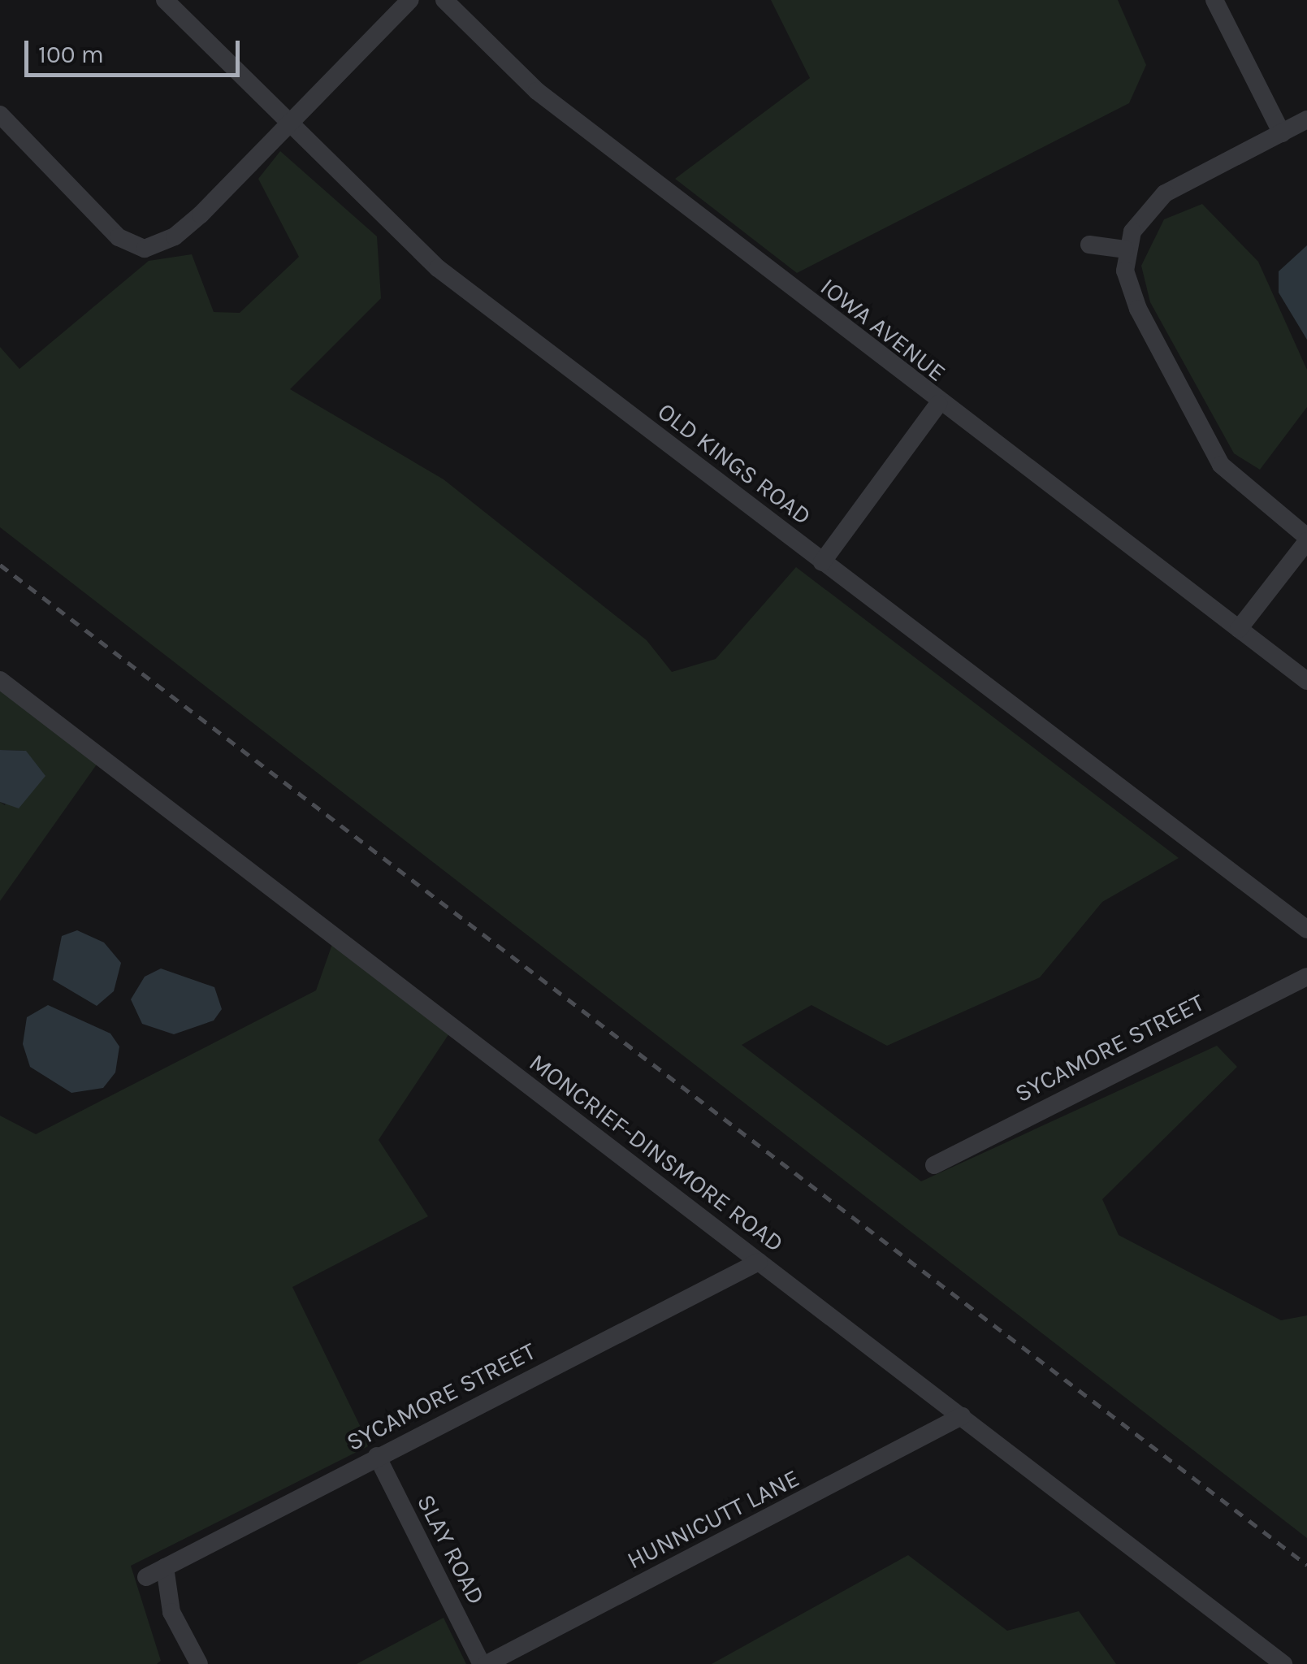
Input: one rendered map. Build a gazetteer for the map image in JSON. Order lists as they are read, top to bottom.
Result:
{
  "streets": {
    "street": [
      "IOWA AVENUE",
      "OLD KINGS ROAD",
      "SYCAMORE STREET",
      "MONCRIEF-DINSMORE ROAD",
      "HUNNICUTT LANE",
      "SLAY ROAD"
    ]
  },
  "crossings": [
    ["SYCAMORE STREET", "MONCRIEF-DINSMORE ROAD"],
    ["SYCAMORE STREET", "SLAY ROAD"],
    ["MONCRIEF-DINSMORE ROAD", "HUNNICUTT LANE"],
    ["HUNNICUTT LANE", "SLAY ROAD"]
  ],
  "scale_bar": "100 m"
}
